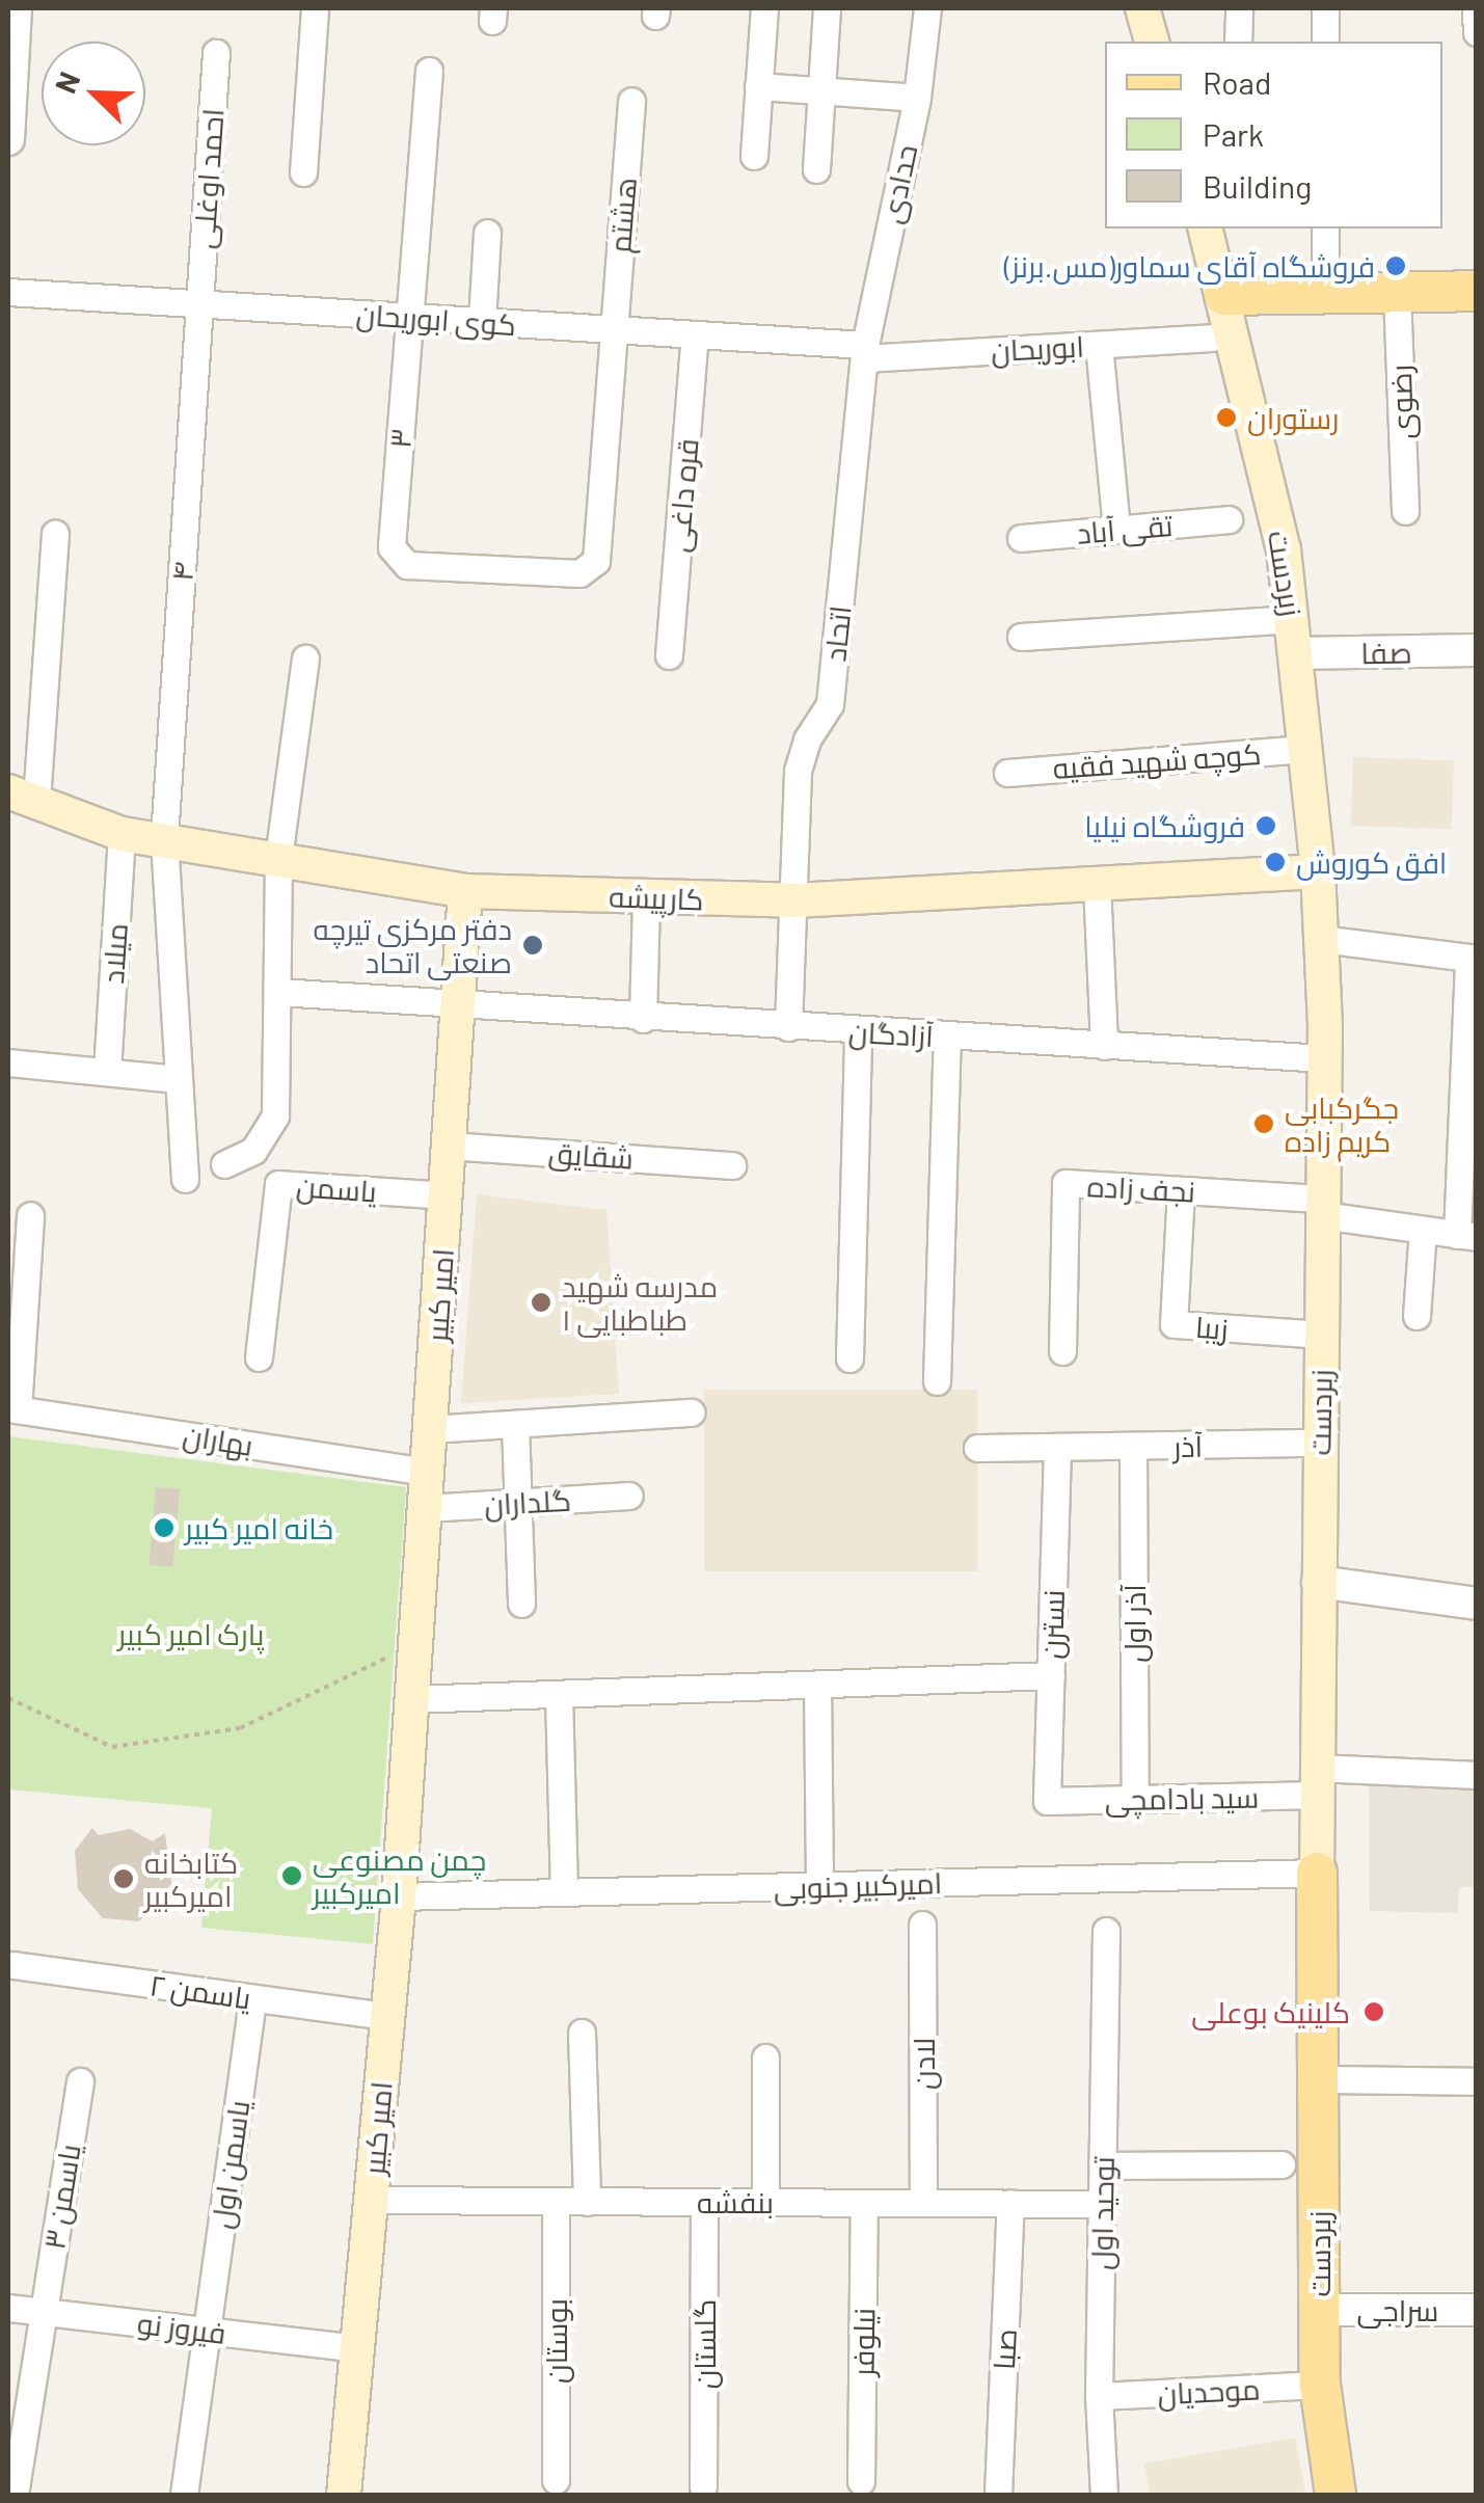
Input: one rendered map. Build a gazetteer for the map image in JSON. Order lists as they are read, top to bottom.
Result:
{
  "streets": {
    "main road": ["زبردست", "کارپیشه", "امیر کبیر"],
    "street": [
      "احمد اوغلی",
      "حدادی",
      "هشتم",
      "کوی ابوریحان",
      "ابوریحان",
      "رضوی",
      "۳",
      "قره داغی",
      "تقی آباد",
      "۴",
      "اتحاد",
      "صفا",
      "کوچه شهید فقیه",
      "میلاد",
      "آزادگان",
      "شقایق",
      "یاسمن",
      "نجف زاده",
      "زیبا",
      "بهاران",
      "آذر",
      "گلداران",
      "آذر اول",
      "نسترن",
      "سید بادامچی",
      "امیرکبیر جنوبی",
      "یاسمن ۲",
      "لادن",
      "یاسمن اول",
      "یاسمن ۳",
      "بنفشه",
      "توحید اول",
      "سراجی",
      "فیروز نو",
      "بوستان",
      "نیلوفر",
      "گلستان",
      "صبا",
      "موحدیان"
    ]
  },
  "crossings": [
    ["احمد اوغلی", "کوی ابوریحان"],
    ["احمد اوغلی", "۴"],
    ["حدادی", "کوی ابوریحان"],
    ["حدادی", "ابوریحان"],
    ["حدادی", "اتحاد"],
    ["هشتم", "کوی ابوریحان"],
    ["هشتم", "۳"],
    ["کوی ابوریحان", "ابوریحان"],
    ["کوی ابوریحان", "۳"],
    ["کوی ابوریحان", "قره داغی"],
    ["کوی ابوریحان", "۴"],
    ["کوی ابوریحان", "اتحاد"],
    ["ابوریحان", "زبردست"],
    ["ابوریحان", "اتحاد"],
    ["۴", "کارپیشه"],
    ["زبردست", "صفا"],
    ["زبردست", "کوچه شهید فقیه"],
    ["زبردست", "کارپیشه"],
    ["زبردست", "آزادگان"],
    ["زبردست", "نجف زاده"],
    ["زبردست", "زیبا"],
    ["زبردست", "آذر"],
    ["زبردست", "سید بادامچی"],
    ["زبردست", "امیرکبیر جنوبی"],
    ["زبردست", "سراجی"],
    ["زبردست", "موحدیان"],
    ["اتحاد", "کارپیشه"],
    ["اتحاد", "آزادگان"],
    ["کارپیشه", "میلاد"],
    ["کارپیشه", "امیر کبیر"],
    ["آزادگان", "امیر کبیر"],
    ["شقایق", "امیر کبیر"],
    ["یاسمن", "امیر کبیر"],
    ["نجف زاده", "زیبا"],
    ["امیر کبیر", "بهاران"],
    ["امیر کبیر", "گلداران"],
    ["امیر کبیر", "امیرکبیر جنوبی"],
    ["امیر کبیر", "یاسمن ۲"],
    ["امیر کبیر", "بنفشه"],
    ["امیر کبیر", "فیروز نو"],
    ["آذر", "آذر اول"],
    ["آذر", "نسترن"],
    ["آذر اول", "سید بادامچی"],
    ["نسترن", "سید بادامچی"],
    ["یاسمن ۲", "یاسمن اول"],
    ["لادن", "بنفشه"],
    ["یاسمن اول", "فیروز نو"],
    ["یاسمن ۳", "فیروز نو"],
    ["بنفشه", "توحید اول"],
    ["بنفشه", "بوستان"],
    ["بنفشه", "نیلوفر"],
    ["بنفشه", "گلستان"],
    ["بنفشه", "صبا"],
    ["توحید اول", "موحدیان"]
  ],
  "parks": ["پارک امیر کبیر"],
  "places": [
    "فروشگاه آقای سماور(مس.برنز)",
    "رستوران",
    "فروشگاه نیلیا",
    "افق کوروش",
    "دفتر مرکزی تیرچه صنعتی اتحاد",
    "جگرکبابی کریم زاده",
    "مدرسه شهید طباطبایی ۱",
    "خانه امیر کبیر",
    "چمن مصنوعی امیرکبیر",
    "کتابخانه امیرکبیر",
    "کلینیک بوعلی"
  ],
  "legend": ["Road", "Park", "Building"],
  "north": "top left"
}
